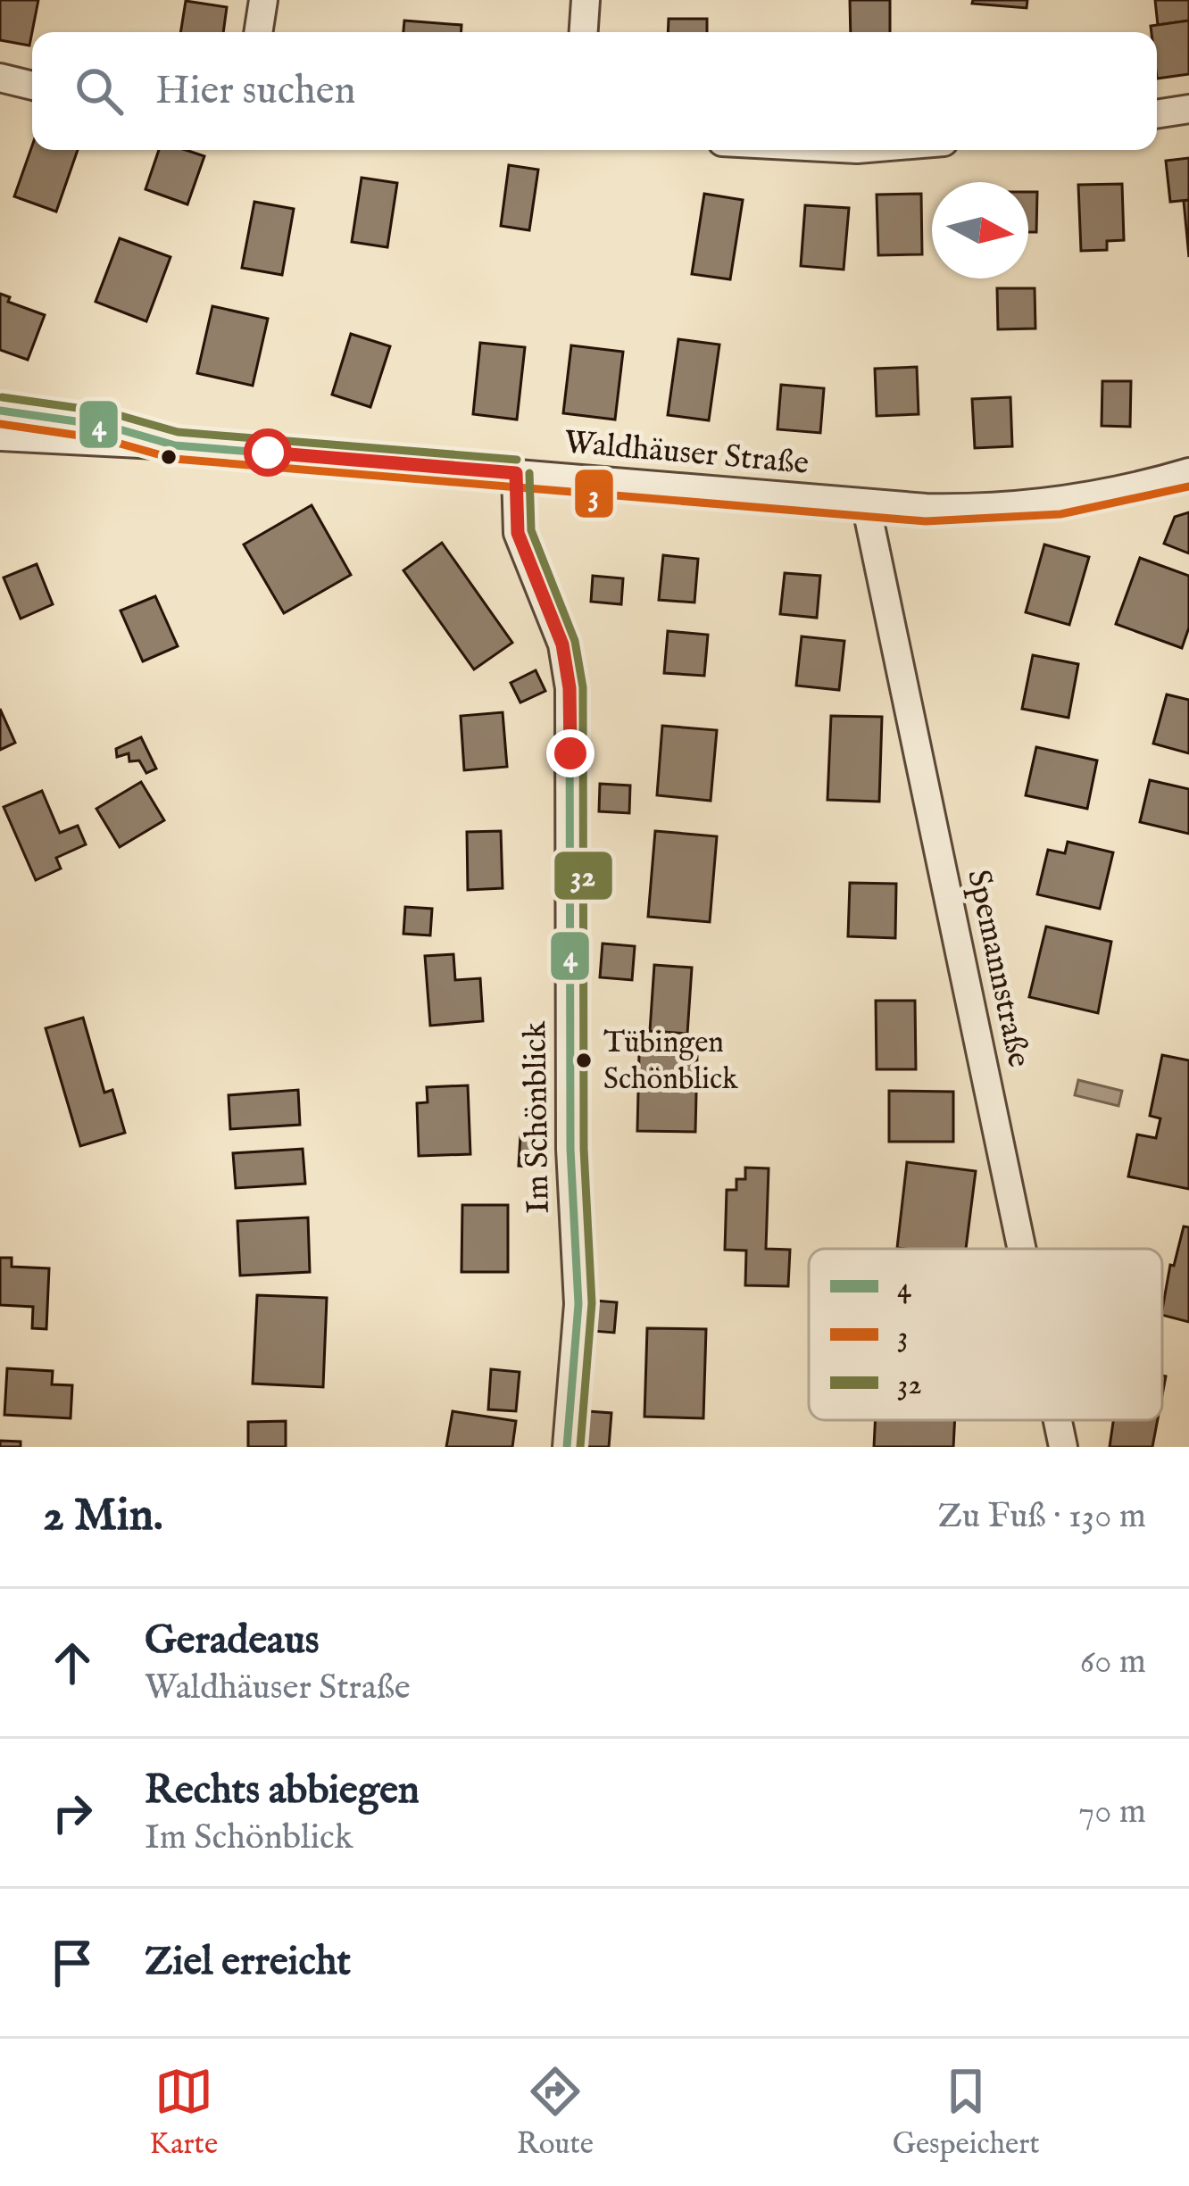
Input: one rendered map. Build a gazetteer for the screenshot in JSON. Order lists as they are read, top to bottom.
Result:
{
  "streets": {
    "street": ["Waldhäuser Straße", "Spemannstraße", "Im Schönblick"]
  },
  "crossings": [
    ["Waldhäuser Straße", "Spemannstraße"],
    ["Waldhäuser Straße", "Im Schönblick"]
  ],
  "places": ["Tübingen Schönblick"],
  "lines": ["transit line 32", "transit line 4", "transit line 3"],
  "legend": ["4", "3", "32"],
  "north": "right",
  "page": {
    "search": "Hier suchen",
    "heading": ["2 Min.", "Zu Fuß · 130 m"],
    "list": [
      ["Geradeaus", "Waldhäuser Straße", "60 m"],
      ["Rechts abbiegen", "Im Schönblick", "70 m"],
      "Ziel erreicht"
    ],
    "nav": ["Karte", "Route", "Gespeichert"]
  }
}
